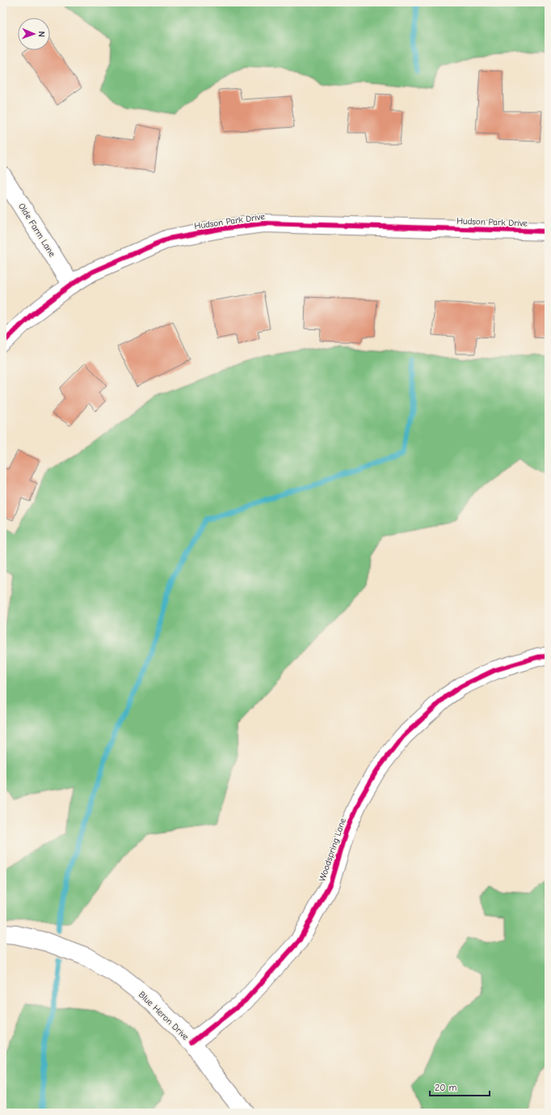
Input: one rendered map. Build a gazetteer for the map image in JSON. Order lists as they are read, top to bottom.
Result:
{
  "streets": {
    "street": [
      "Hudson Park Drive",
      "Olde Farm Lane",
      "Woodspring Lane",
      "Blue Heron Drive"
    ]
  },
  "crossings": [
    ["Hudson Park Drive", "Olde Farm Lane"],
    ["Woodspring Lane", "Blue Heron Drive"]
  ],
  "scale_bar": "20 m",
  "north": "right"
}
